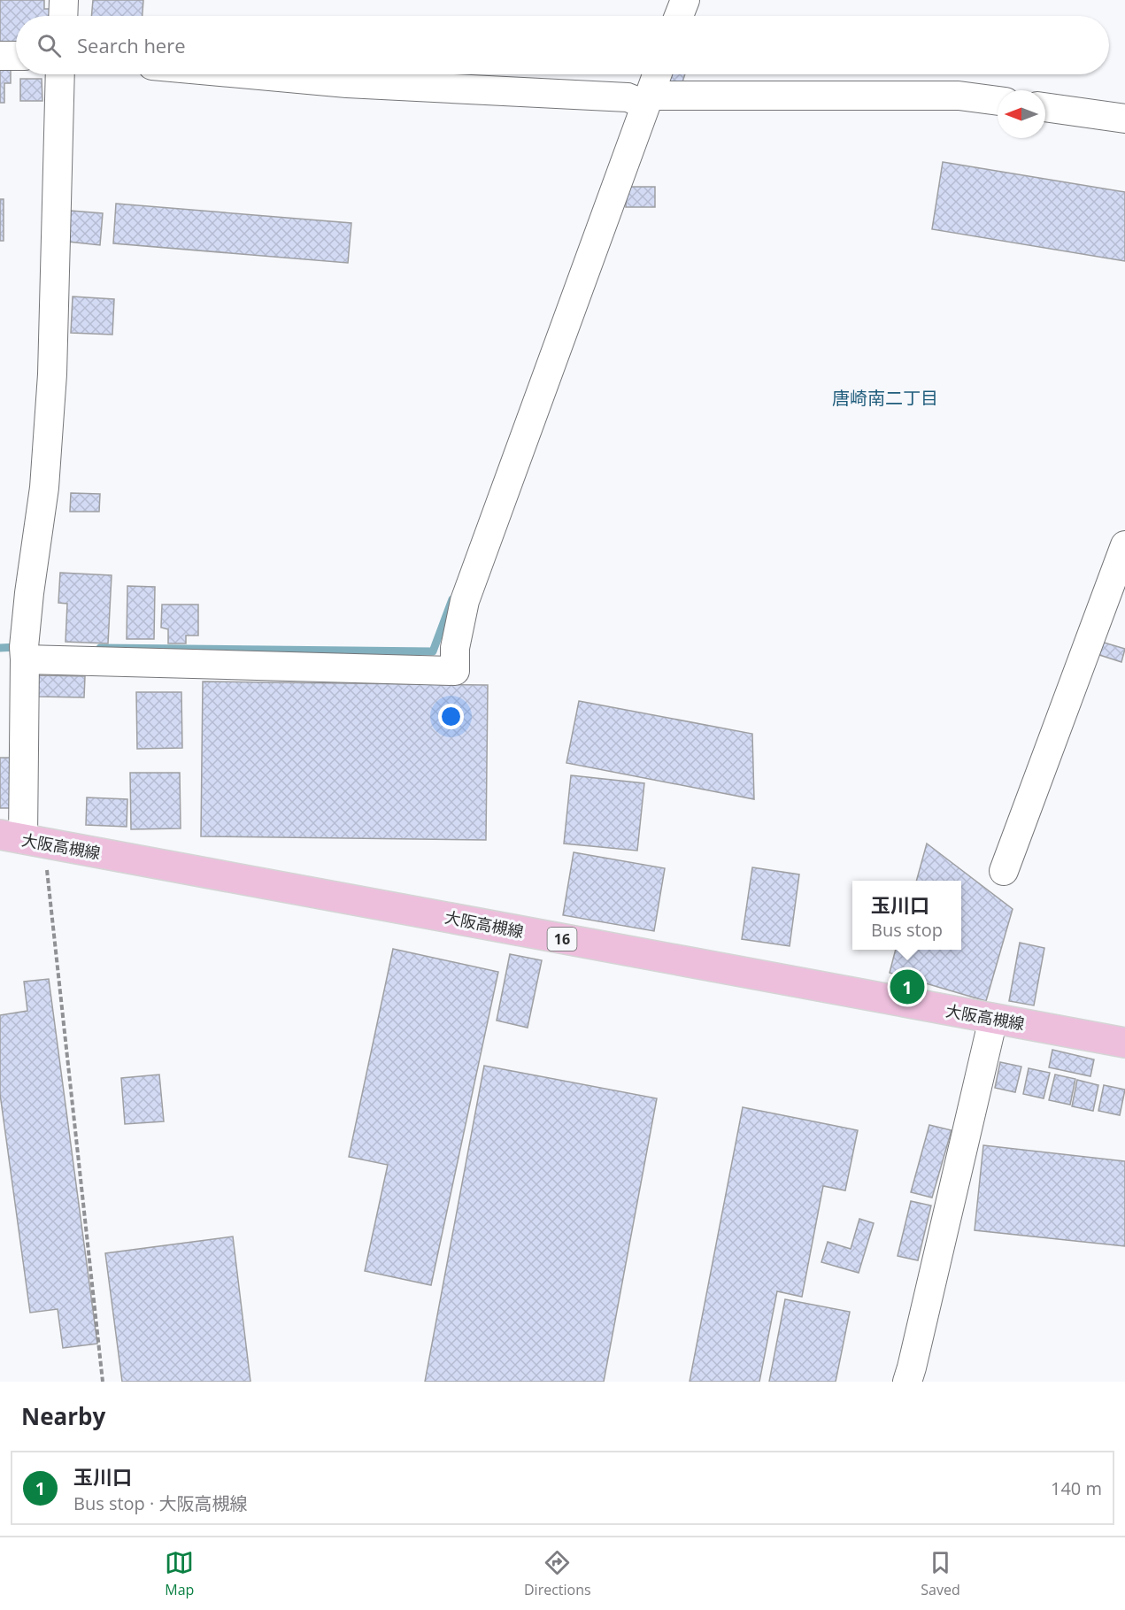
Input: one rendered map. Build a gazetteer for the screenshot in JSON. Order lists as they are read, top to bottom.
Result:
{
  "streets": {
    "main road": ["大阪高槻線", "16"]
  },
  "districts": ["唐崎南二丁目"],
  "north": "left",
  "page": {
    "search": "Search here",
    "popup": ["玉川口", "Bus stop"],
    "pins": "1",
    "heading": "Nearby",
    "list": [
      {
        "mark": "1",
        "name": "玉川口",
        "note": "Bus stop · 大阪高槻線",
        "value": "140 m"
      }
    ],
    "nav": ["Map", "Directions", "Saved"]
  }
}
